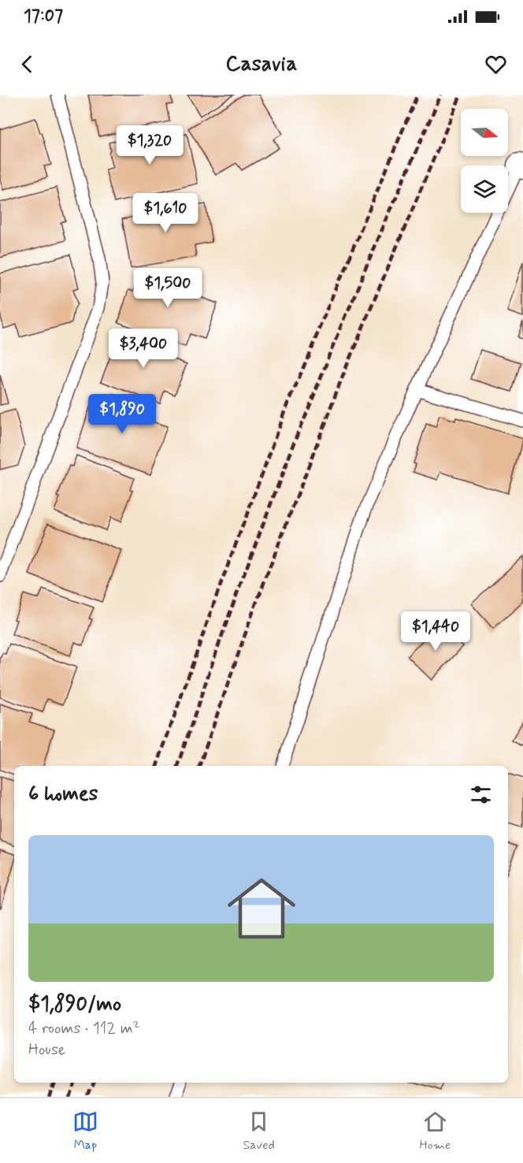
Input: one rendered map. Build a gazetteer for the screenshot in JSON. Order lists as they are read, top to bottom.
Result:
{
  "north": "right",
  "page": {
    "status": "17:07",
    "header": "Casavia",
    "price": [
      "$1,320",
      "$1,610",
      "$1,500",
      "$3,400",
      "$1,890",
      "$1,440"
    ],
    "heading": "6 homes",
    "list": [
      {
        "name": "$1,890/mo",
        "note": "4 rooms · 112 m² · House"
      }
    ],
    "tabs": ["Map", "Saved", "Home"]
  }
}
